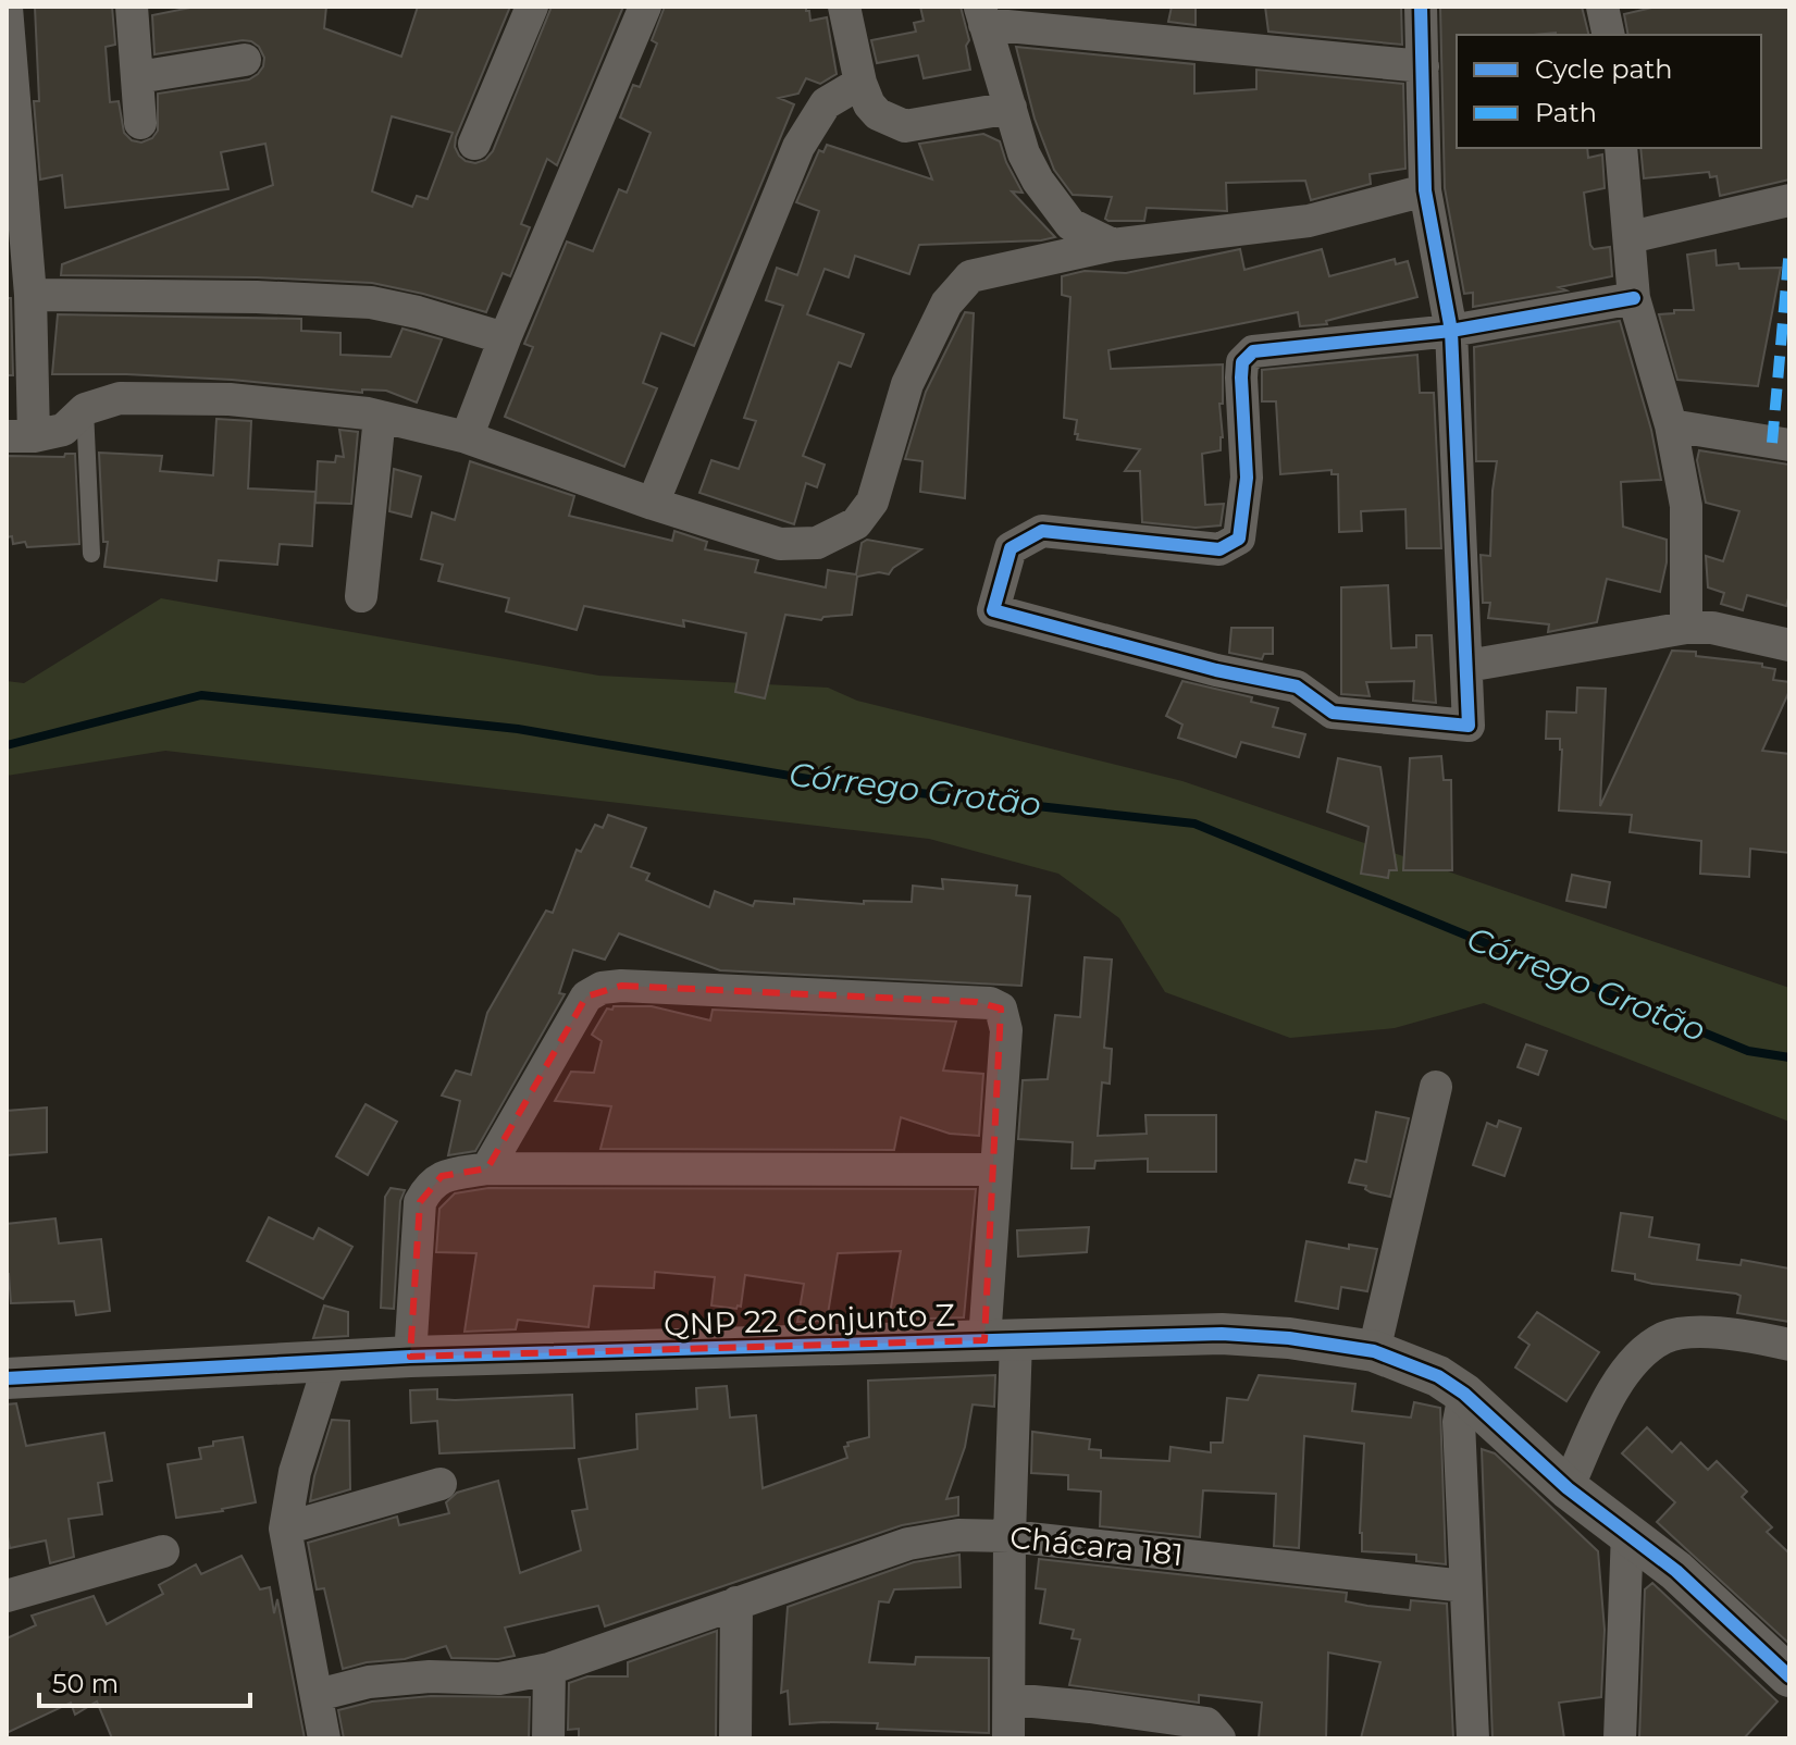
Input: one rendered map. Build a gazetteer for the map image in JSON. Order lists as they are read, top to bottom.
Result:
{
  "streets": {
    "street": ["QNP 22 Conjunto Z", "Chácara 181"]
  },
  "water": ["Córrego Grotão"],
  "legend": ["Cycle path", "Path"],
  "scale_bar": "50 m"
}
